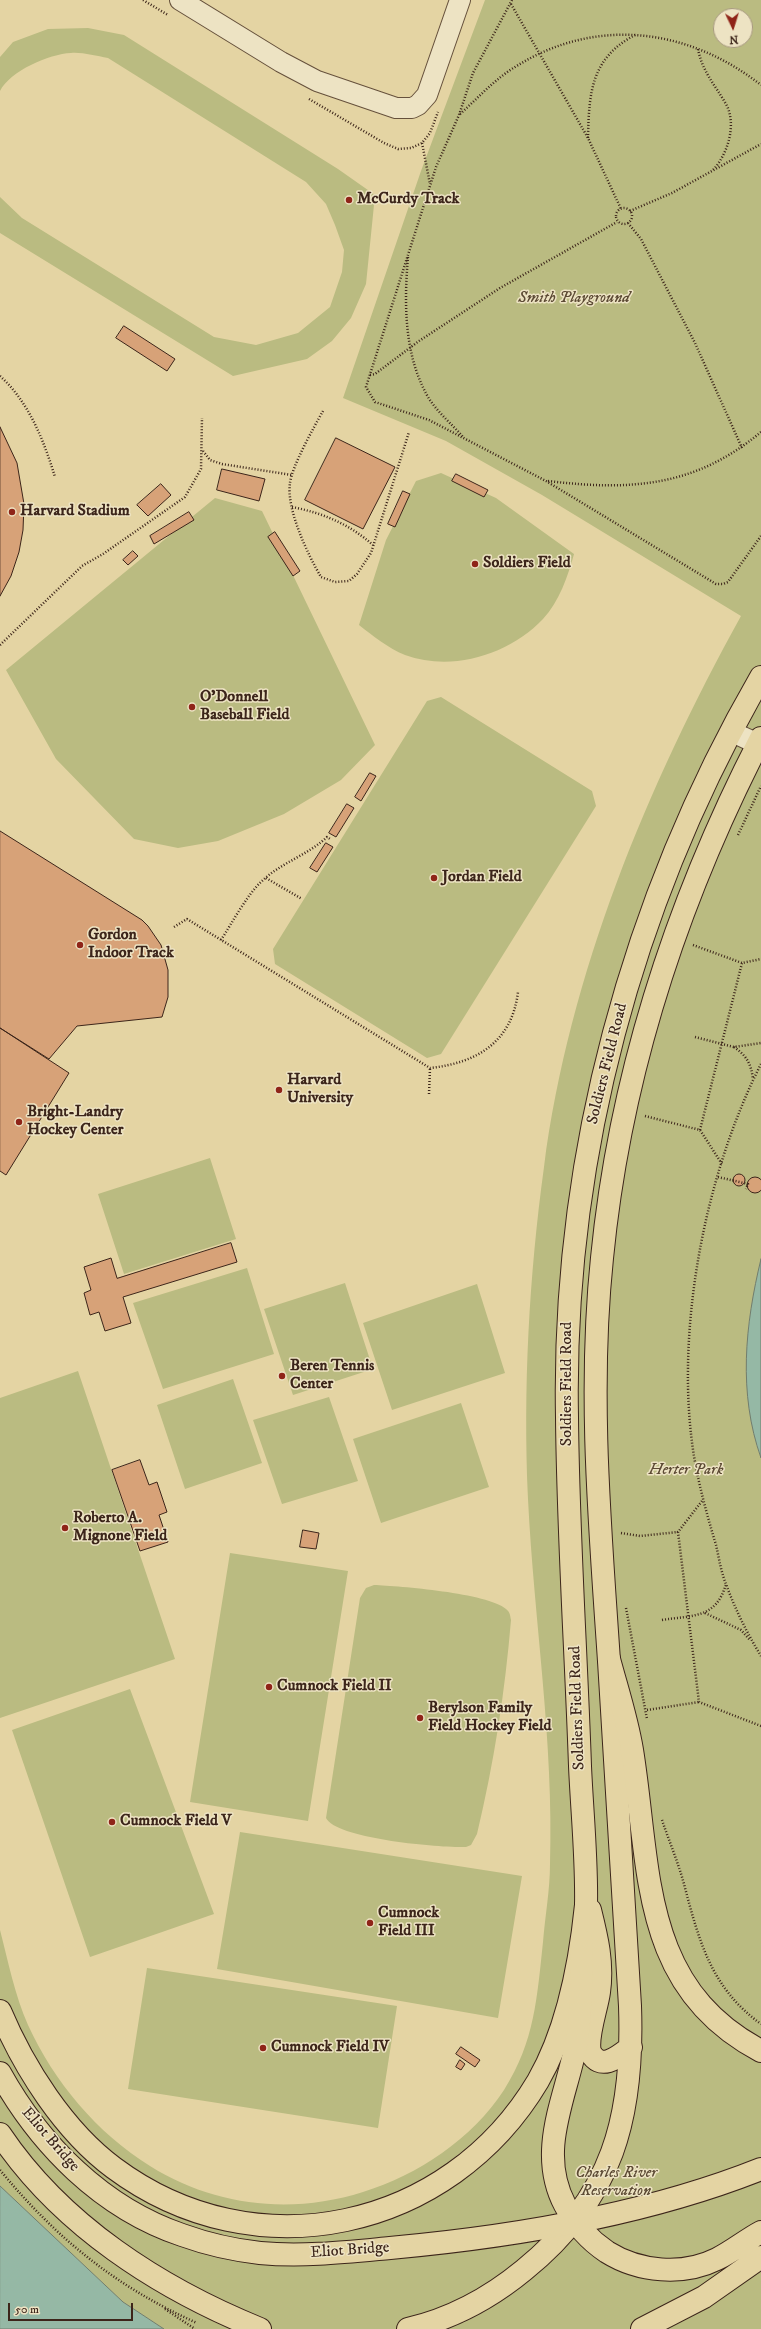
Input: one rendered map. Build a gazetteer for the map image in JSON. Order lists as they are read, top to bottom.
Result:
{
  "streets": {
    "main road": ["Soldiers Field Road", "Eliot Bridge"]
  },
  "crossings": [
    ["Soldiers Field Road", "Eliot Bridge"]
  ],
  "parks": ["Smith Playground", "Herter Park", "Charles River Reservation"],
  "places": [
    "McCurdy Track",
    "Harvard Stadium",
    "Soldiers Field",
    "O'Donnell Baseball Field",
    "Jordan Field",
    "Gordon Indoor Track",
    "Harvard University",
    "Bright-Landry Hockey Center",
    "Beren Tennis Center",
    "Roberto A. Mignone Field",
    "Cumnock Field II",
    "Berylson Family Field Hockey Field",
    "Cumnock Field V",
    "Cumnock Field III",
    "Cumnock Field IV"
  ],
  "scale_bar": "50 m",
  "north": "bottom"
}
